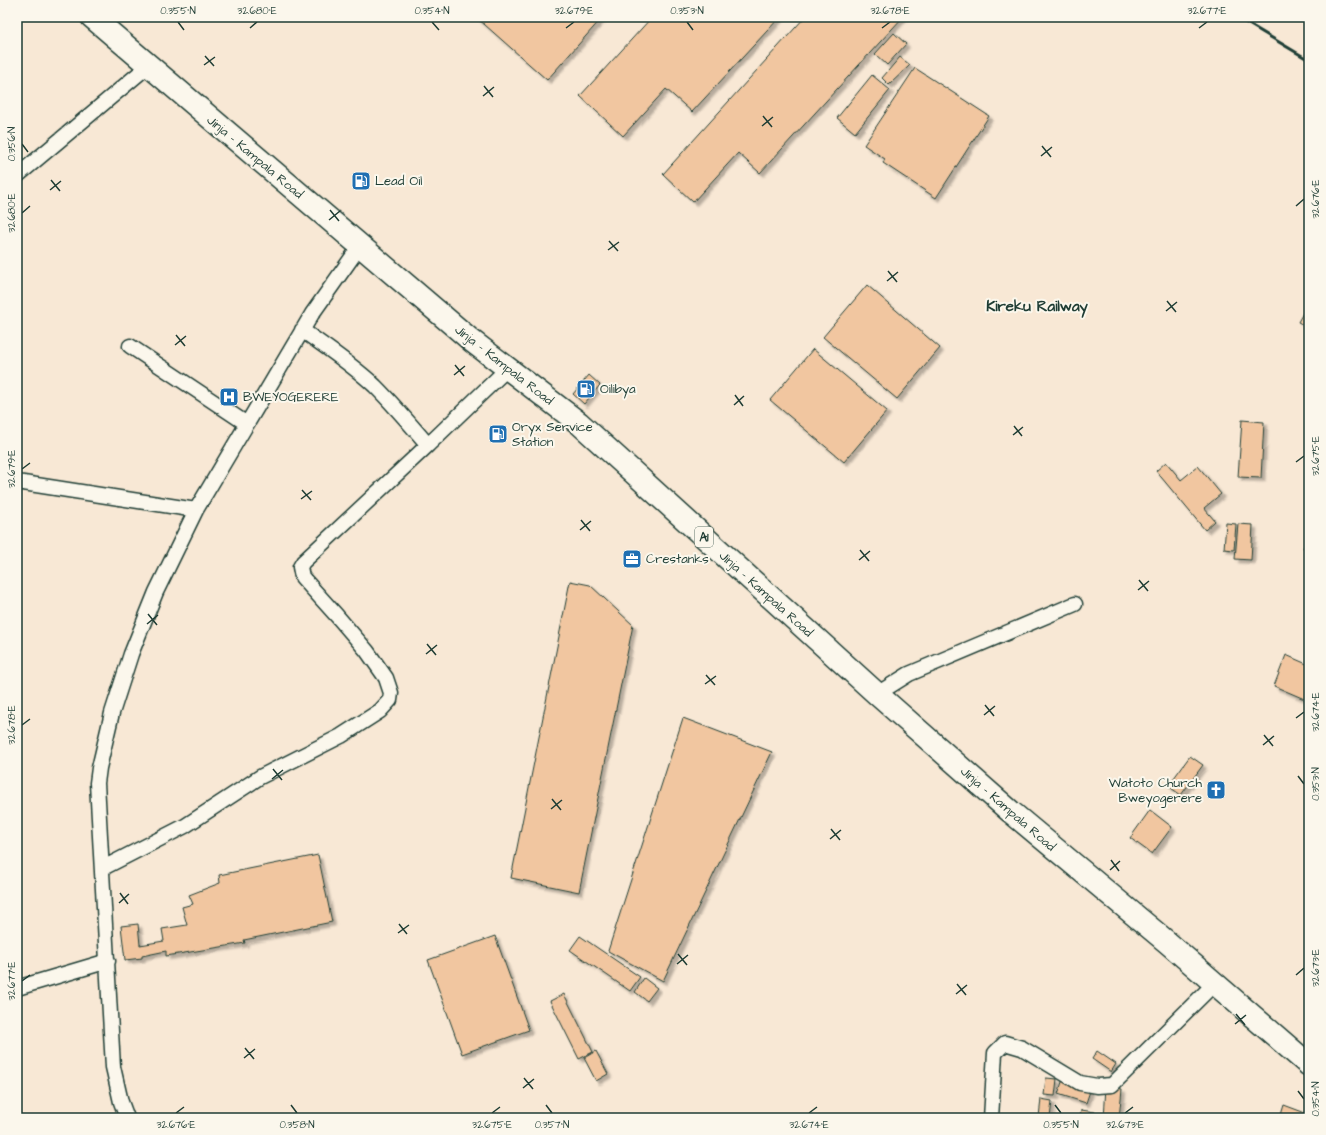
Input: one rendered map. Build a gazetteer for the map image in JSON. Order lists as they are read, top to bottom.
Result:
{
  "streets": {
    "highway": ["Jinja - Kampala Road", "A1"]
  },
  "districts": ["Kireku Railway"],
  "places": {
    "fuel station": ["Lead Oil", "Oilibya", "Oryx Service Station"],
    "hospital": ["BWEYOGERERE"],
    "office": ["Crestanks"],
    "church": ["Watoto Church Bweyogerere"]
  },
  "coordinates": [
    "0.355°N",
    "32.680°E",
    "0.354°N",
    "32.679°E",
    "0.353°N",
    "32.678°E",
    "32.677°E",
    "0.356°N",
    "32.676°E",
    "32.675°E",
    "32.674°E",
    "32.673°E",
    "0.358°N",
    "0.357°N"
  ]
}
